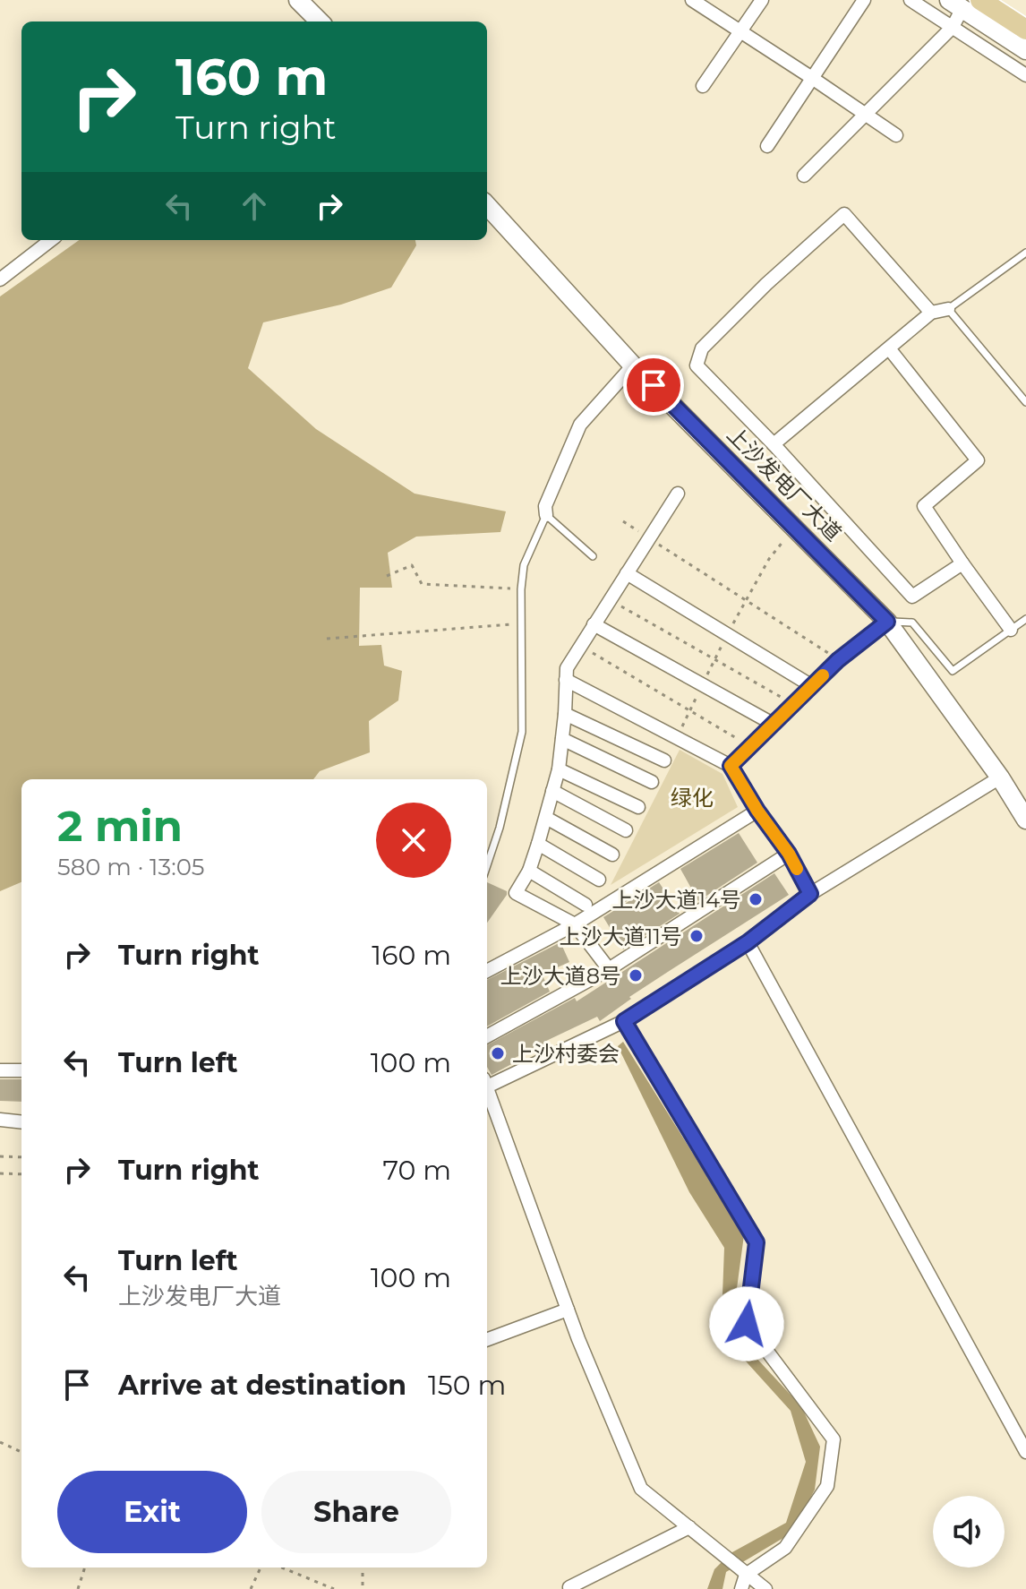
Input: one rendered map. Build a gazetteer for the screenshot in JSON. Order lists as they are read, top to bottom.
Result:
{
  "streets": {
    "main road": ["上沙发电厂大道"]
  },
  "parks": ["绿化"],
  "places": [
    "上沙大道14号",
    "上沙大道11号",
    "上沙大道8号",
    "上沙村委会"
  ],
  "page": {
    "turn": ["160 m", "Turn right"],
    "heading": ["2 min", "580 m · 13:05"],
    "list": [
      {
        "name": "Turn right",
        "value": "160 m"
      },
      {
        "name": "Turn left",
        "value": "100 m"
      },
      {
        "name": "Turn right",
        "value": "70 m"
      },
      {
        "name": "Turn left",
        "note": "上沙发电厂大道",
        "value": "100 m"
      },
      {
        "name": "Arrive at destination",
        "value": "150 m"
      }
    ],
    "buttons": ["Exit", "Share"]
  }
}
